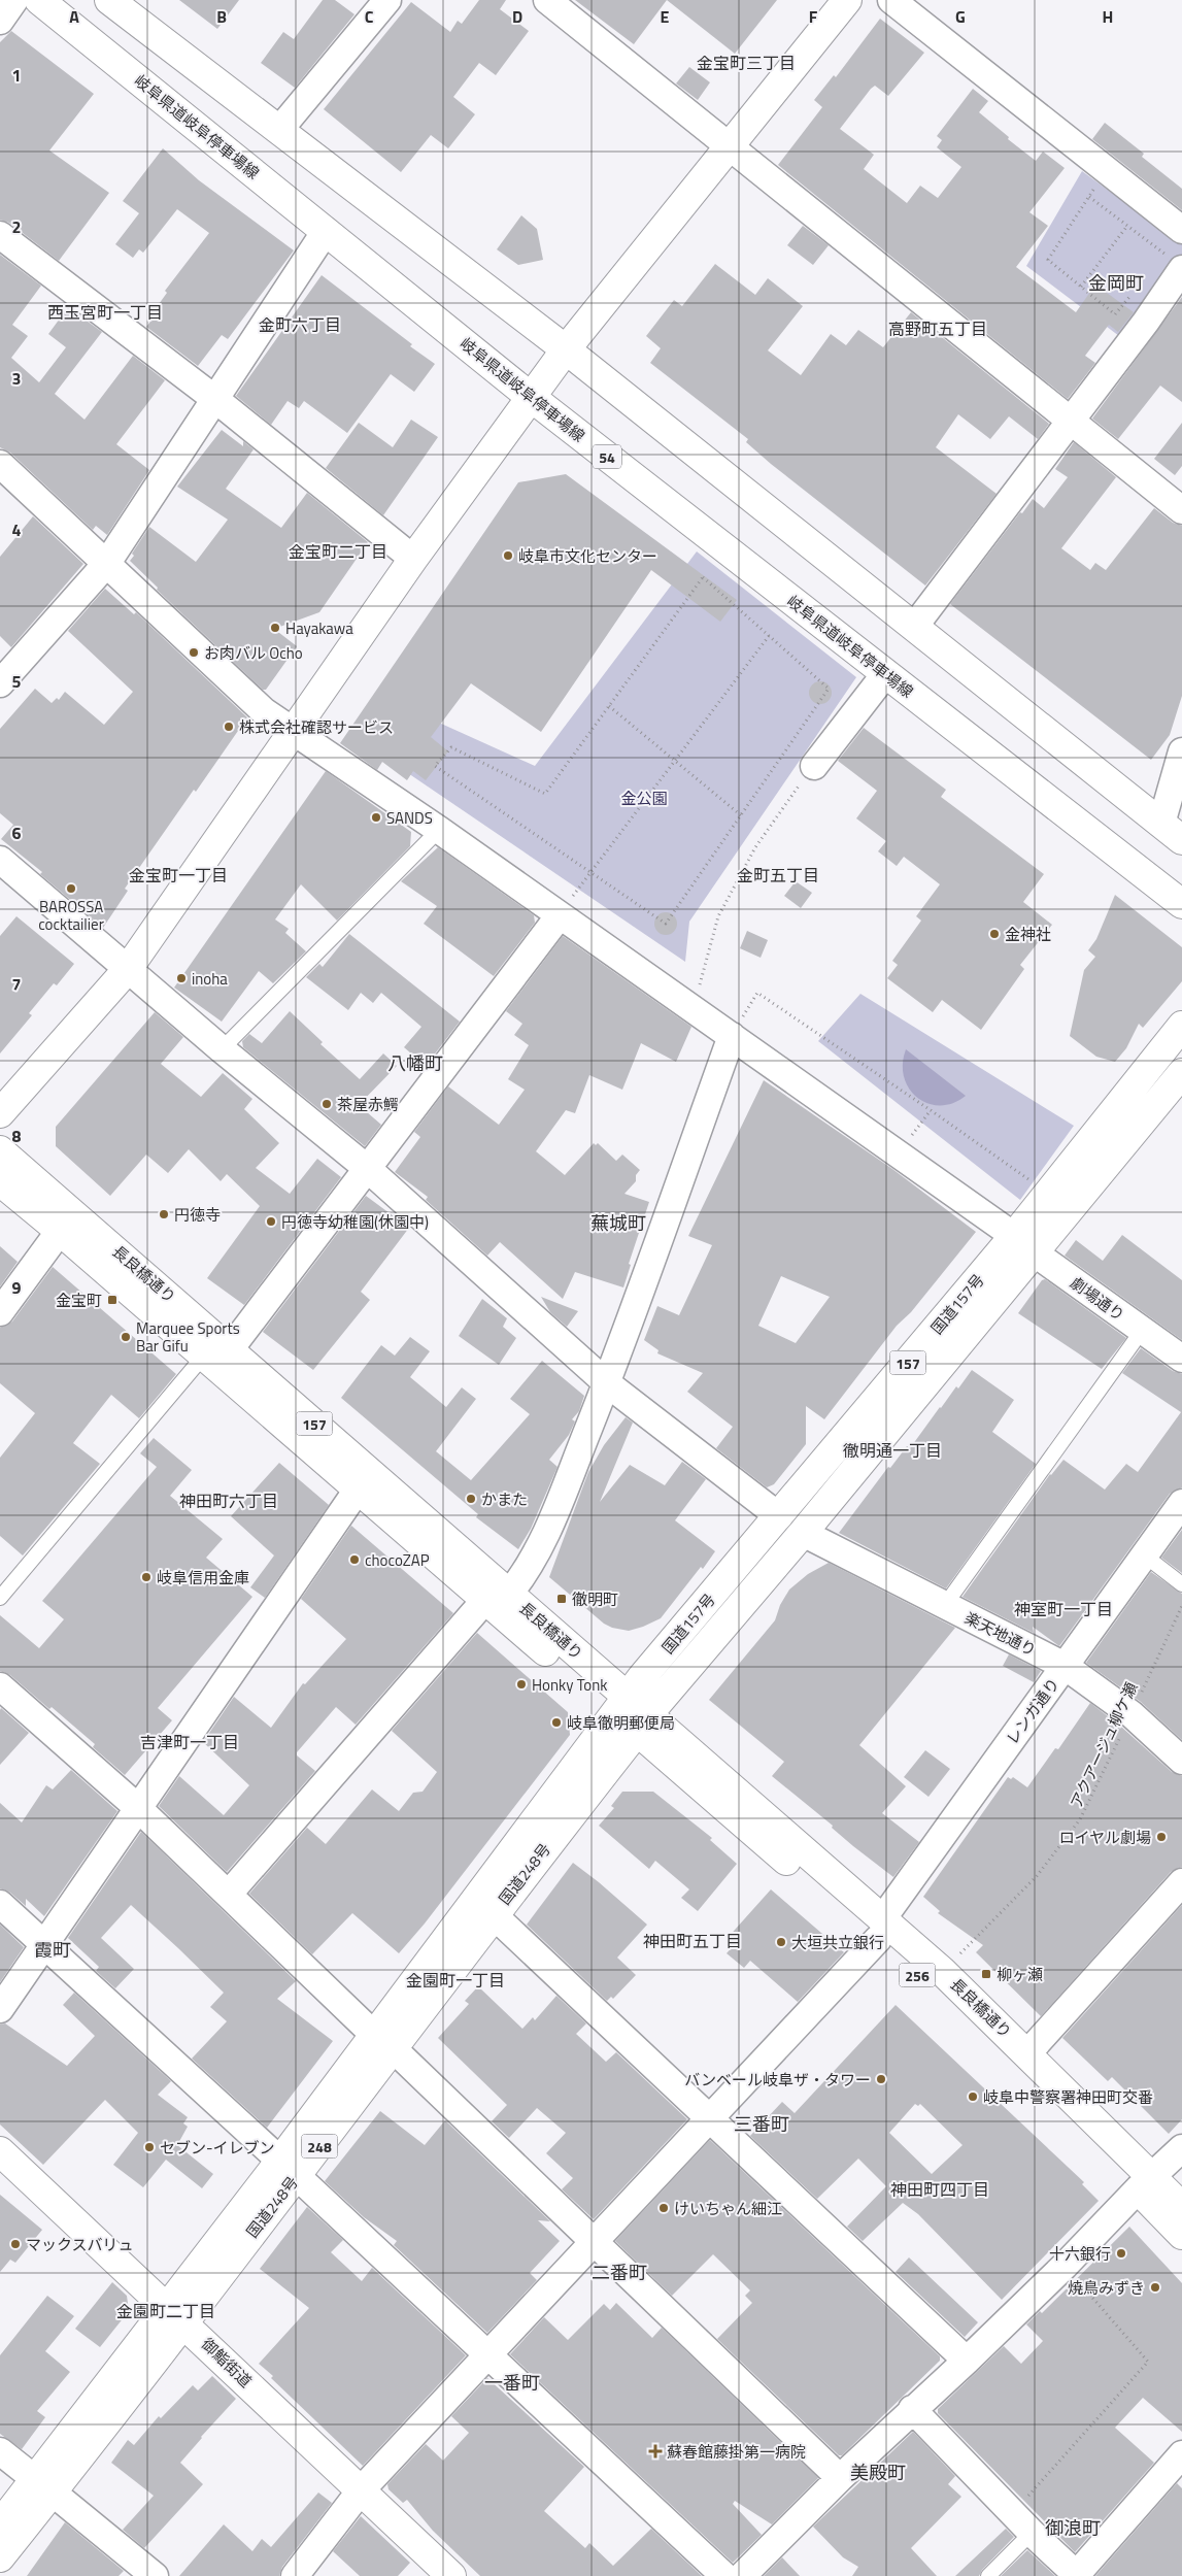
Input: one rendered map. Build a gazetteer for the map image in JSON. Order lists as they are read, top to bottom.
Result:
{
  "streets": {
    "main road": [
      "岐阜県道岐阜停車場線",
      "54",
      "長良橋通り",
      "国道157号",
      "157",
      "国道248号",
      "256",
      "248",
      "御鮨街道"
    ],
    "street": ["劇場通り", "楽天地通り", "レンガ通り"],
    "path": ["アクアージュ柳ケ瀬"]
  },
  "crossings": [
    ["長良橋通り", "国道157号"],
    ["長良橋通り", "レンガ通り"],
    ["長良橋通り", "アクアージュ柳ケ瀬"],
    ["長良橋通り", "国道248号"],
    ["劇場通り", "国道157号"],
    ["国道157号", "楽天地通り"],
    ["国道157号", "国道248号"],
    ["楽天地通り", "レンガ通り"],
    ["楽天地通り", "アクアージュ柳ケ瀬"],
    ["レンガ通り", "御鮨街道"],
    ["国道248号", "御鮨街道"]
  ],
  "districts": [
    "金宝町三丁目",
    "金岡町",
    "西玉宮町一丁目",
    "金町六丁目",
    "高野町五丁目",
    "金宝町二丁目",
    "金宝町一丁目",
    "金町五丁目",
    "八幡町",
    "蕪城町",
    "徹明通一丁目",
    "神田町六丁目",
    "神室町一丁目",
    "吉津町一丁目",
    "神田町五丁目",
    "霞町",
    "金園町一丁目",
    "三番町",
    "神田町四丁目",
    "二番町",
    "金園町二丁目",
    "一番町",
    "美殿町",
    "御浪町"
  ],
  "parks": ["金公園"],
  "places": {
    "other": [
      "岐阜市文化センター",
      "Hayakawa",
      "お肉バル Ocho",
      "株式会社確認サービス",
      "SANDS",
      "BAROSSA cocktailier",
      "金神社",
      "inoha",
      "茶屋赤鰐",
      "円徳寺",
      "円徳寺幼稚園(休園中)",
      "Marquee Sports Bar Gifu",
      "かまた",
      "chocoZAP",
      "岐阜信用金庫",
      "Honky Tonk",
      "岐阜徹明郵便局",
      "ロイヤル劇場",
      "大垣共立銀行",
      "バンベール岐阜ザ・タワー",
      "岐阜中警察署神田町交番",
      "セブン-イレブン",
      "けいちゃん細江",
      "マックスバリュ",
      "十六銀行",
      "焼鳥みずき"
    ],
    "transit": ["金宝町", "徹明町", "柳ヶ瀬"],
    "health": ["蘇春館藤掛第一病院"]
  },
  "grid": {
    "columns": [
      "A",
      "B",
      "C",
      "D",
      "E",
      "F",
      "G",
      "H"
    ],
    "rows": [
      "1",
      "2",
      "3",
      "4",
      "5",
      "6",
      "7",
      "8",
      "9"
    ]
  }
}
